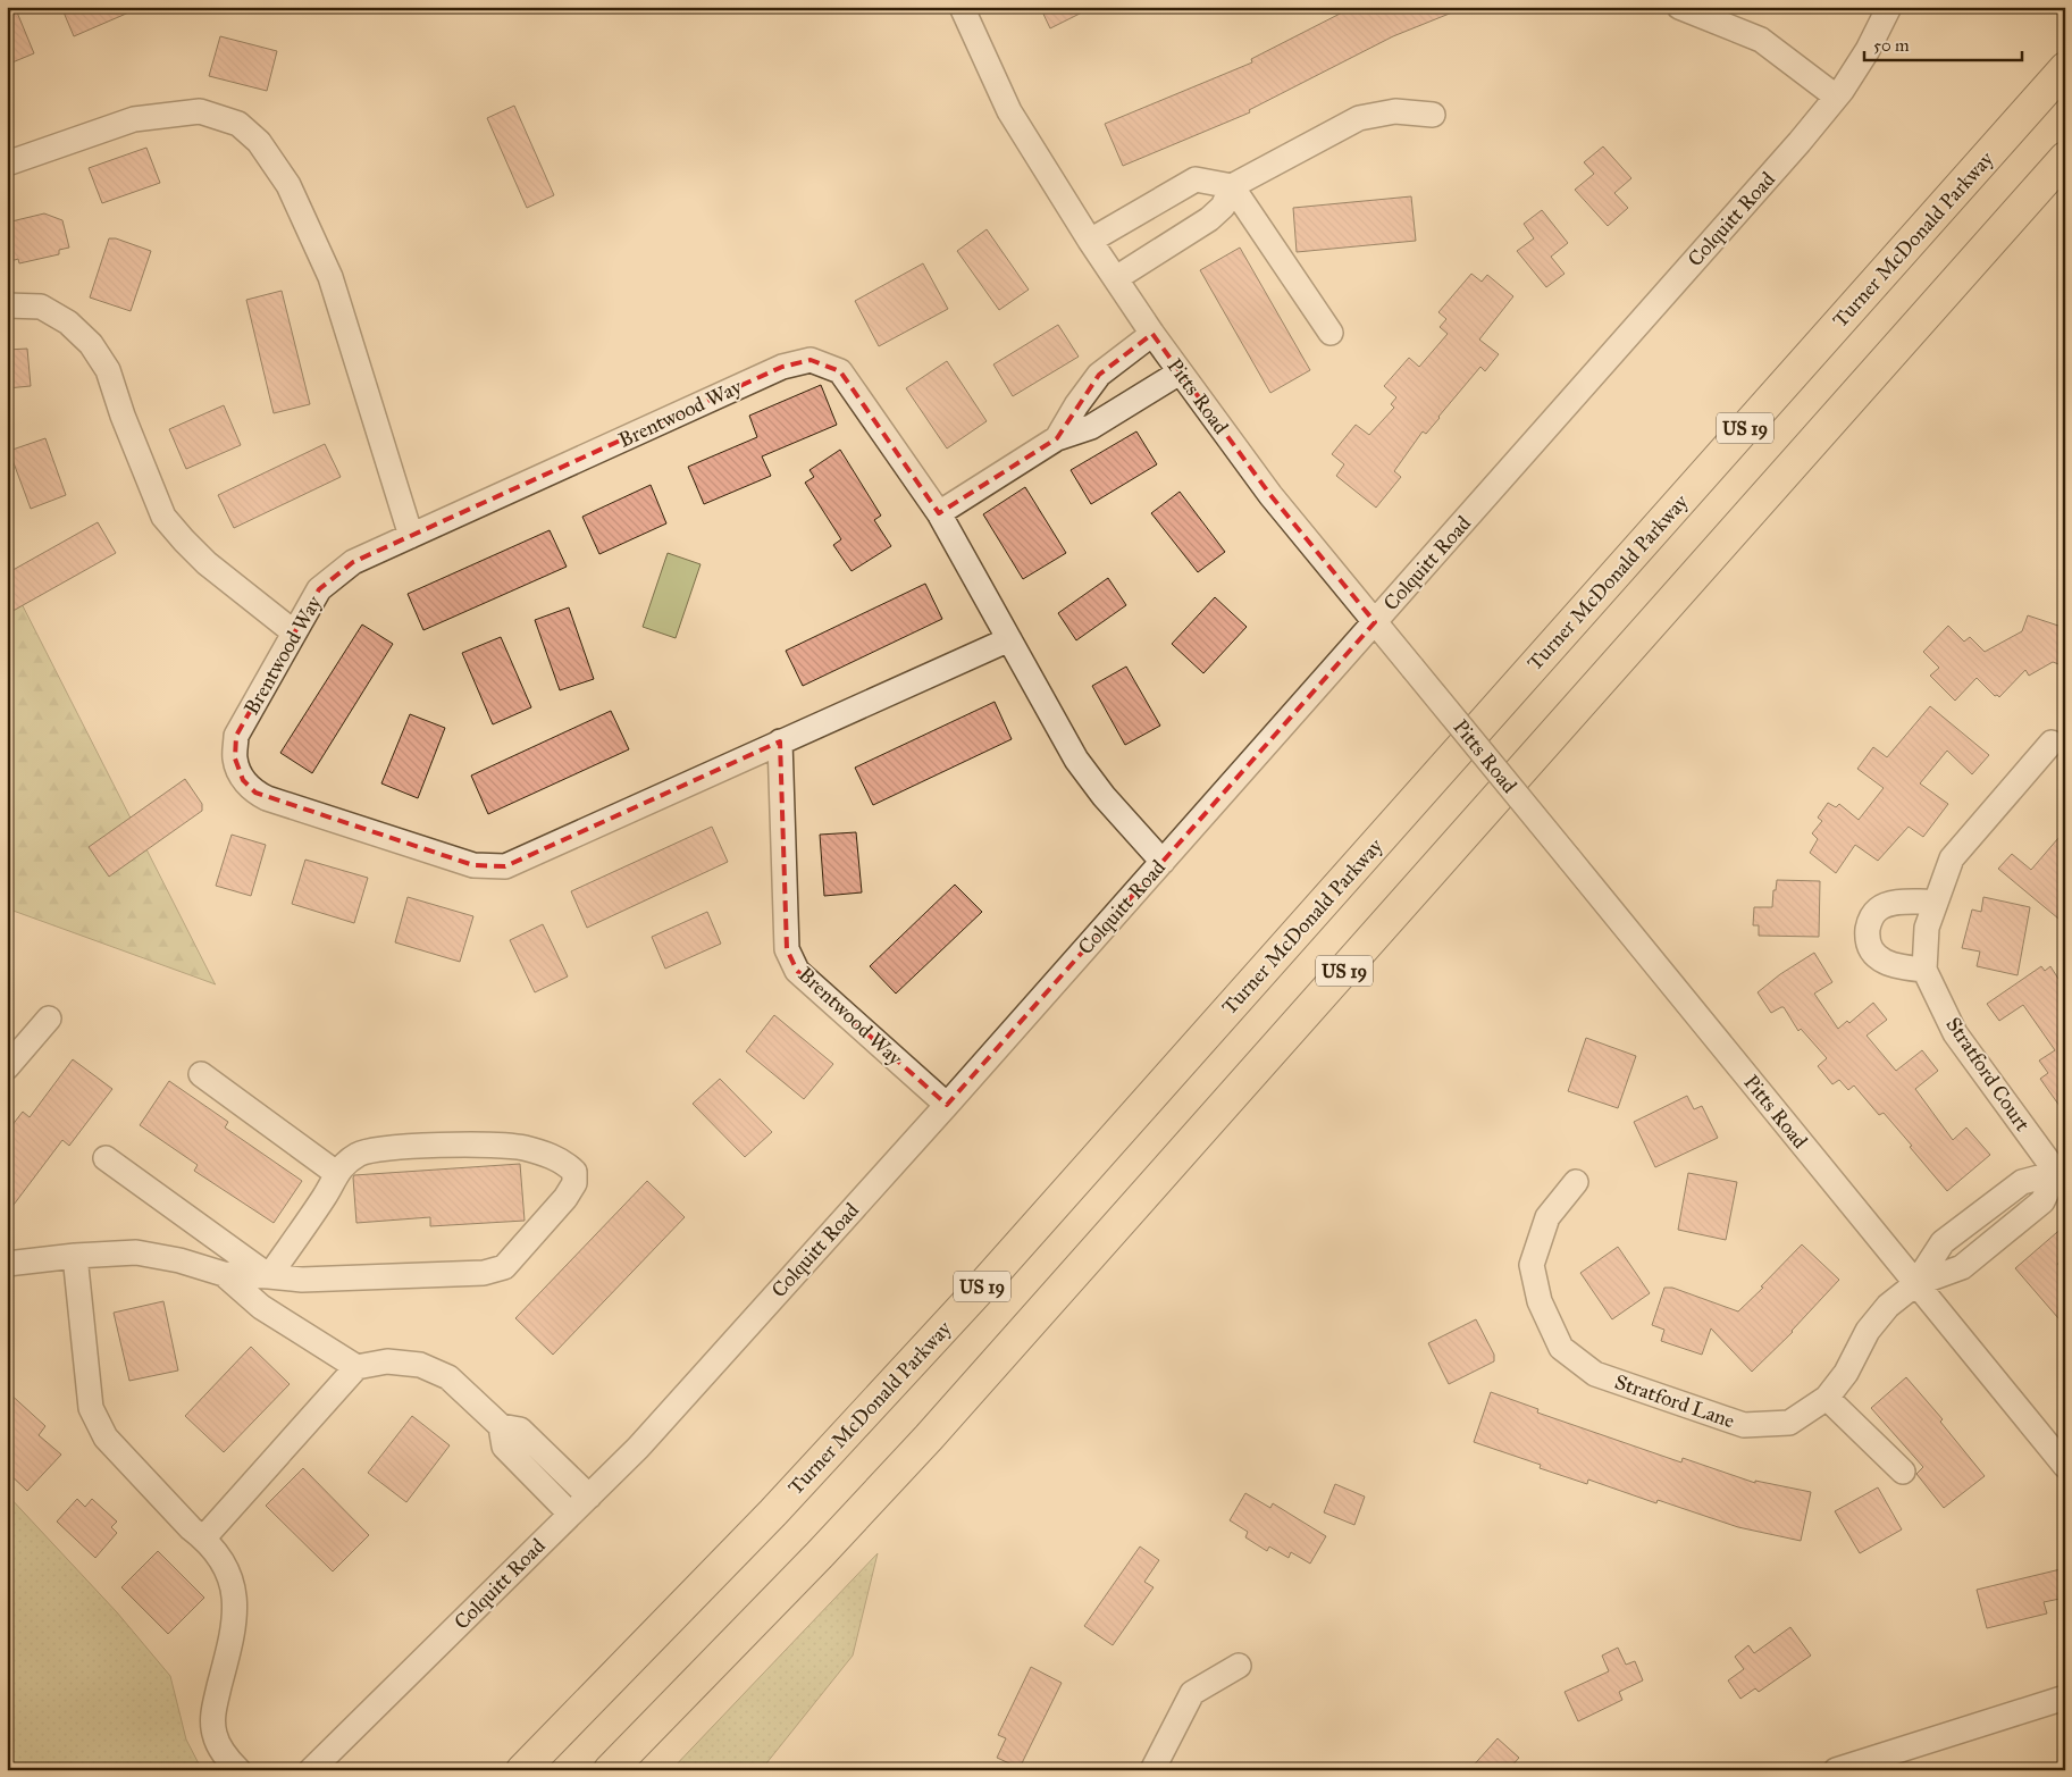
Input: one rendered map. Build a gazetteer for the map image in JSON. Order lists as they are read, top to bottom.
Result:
{
  "streets": {
    "highway": ["Turner McDonald Parkway", "US 19"],
    "street": [
      "Colquitt Road",
      "Pitts Road",
      "Brentwood Way",
      "Stratford Court",
      "Stratford Lane"
    ]
  },
  "crossings": [
    ["Colquitt Road", "Pitts Road"],
    ["Colquitt Road", "Brentwood Way"],
    ["Pitts Road", "Stratford Lane"],
    ["Stratford Court", "Stratford Lane"]
  ],
  "scale_bar": "50 m"
}
